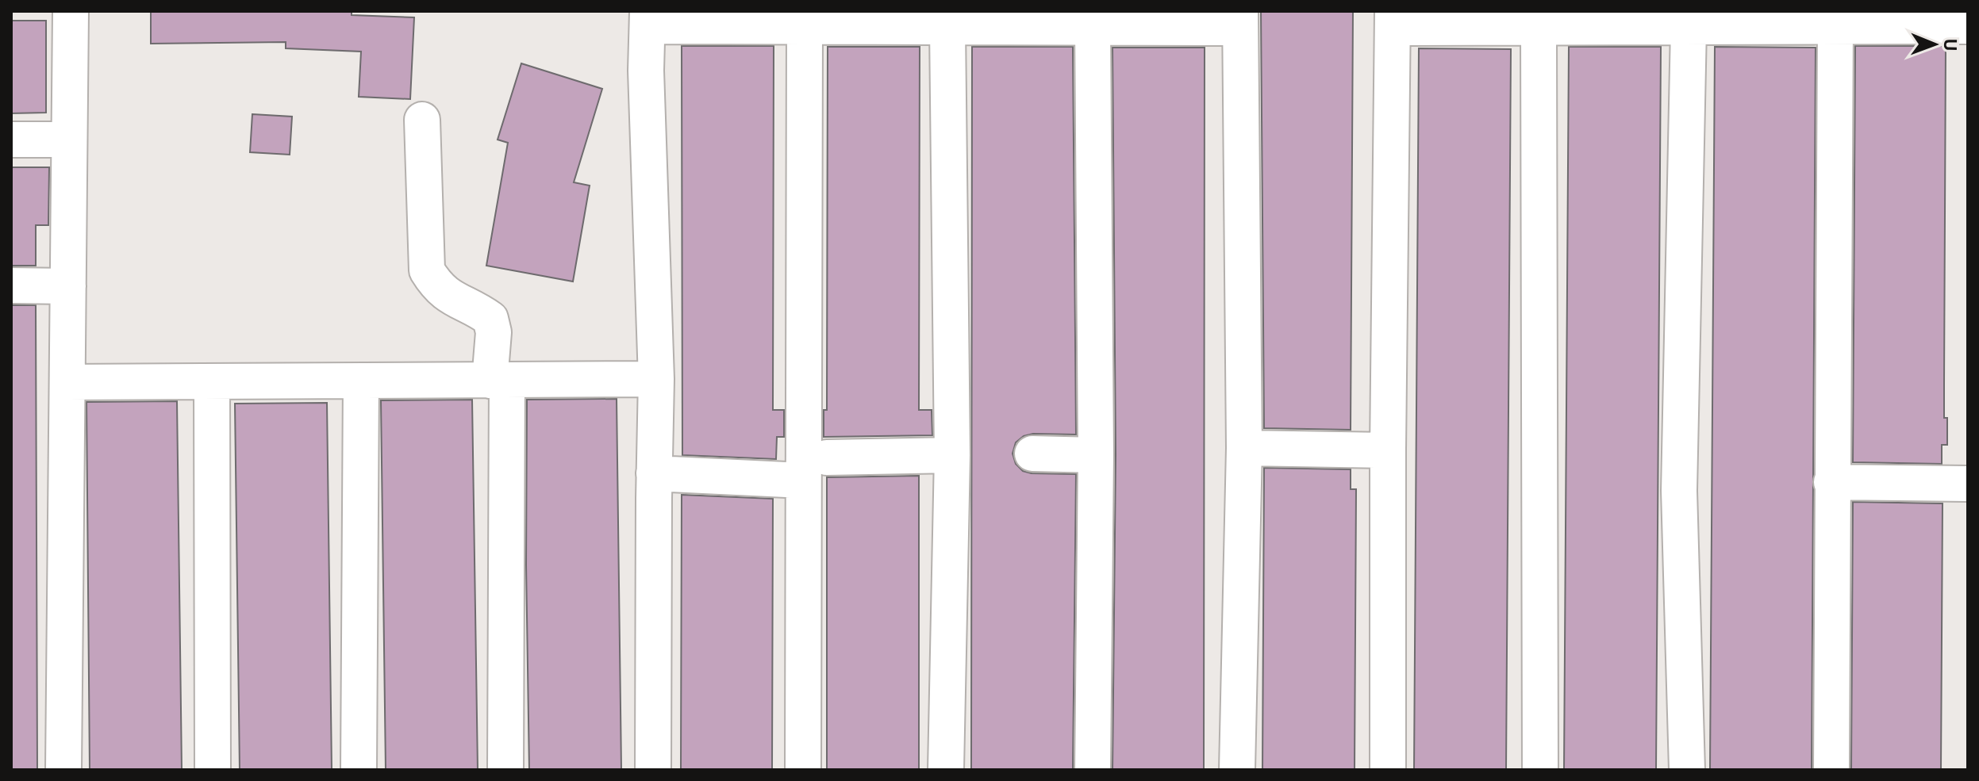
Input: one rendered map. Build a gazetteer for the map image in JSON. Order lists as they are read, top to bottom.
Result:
{
  "north": "right"
}
